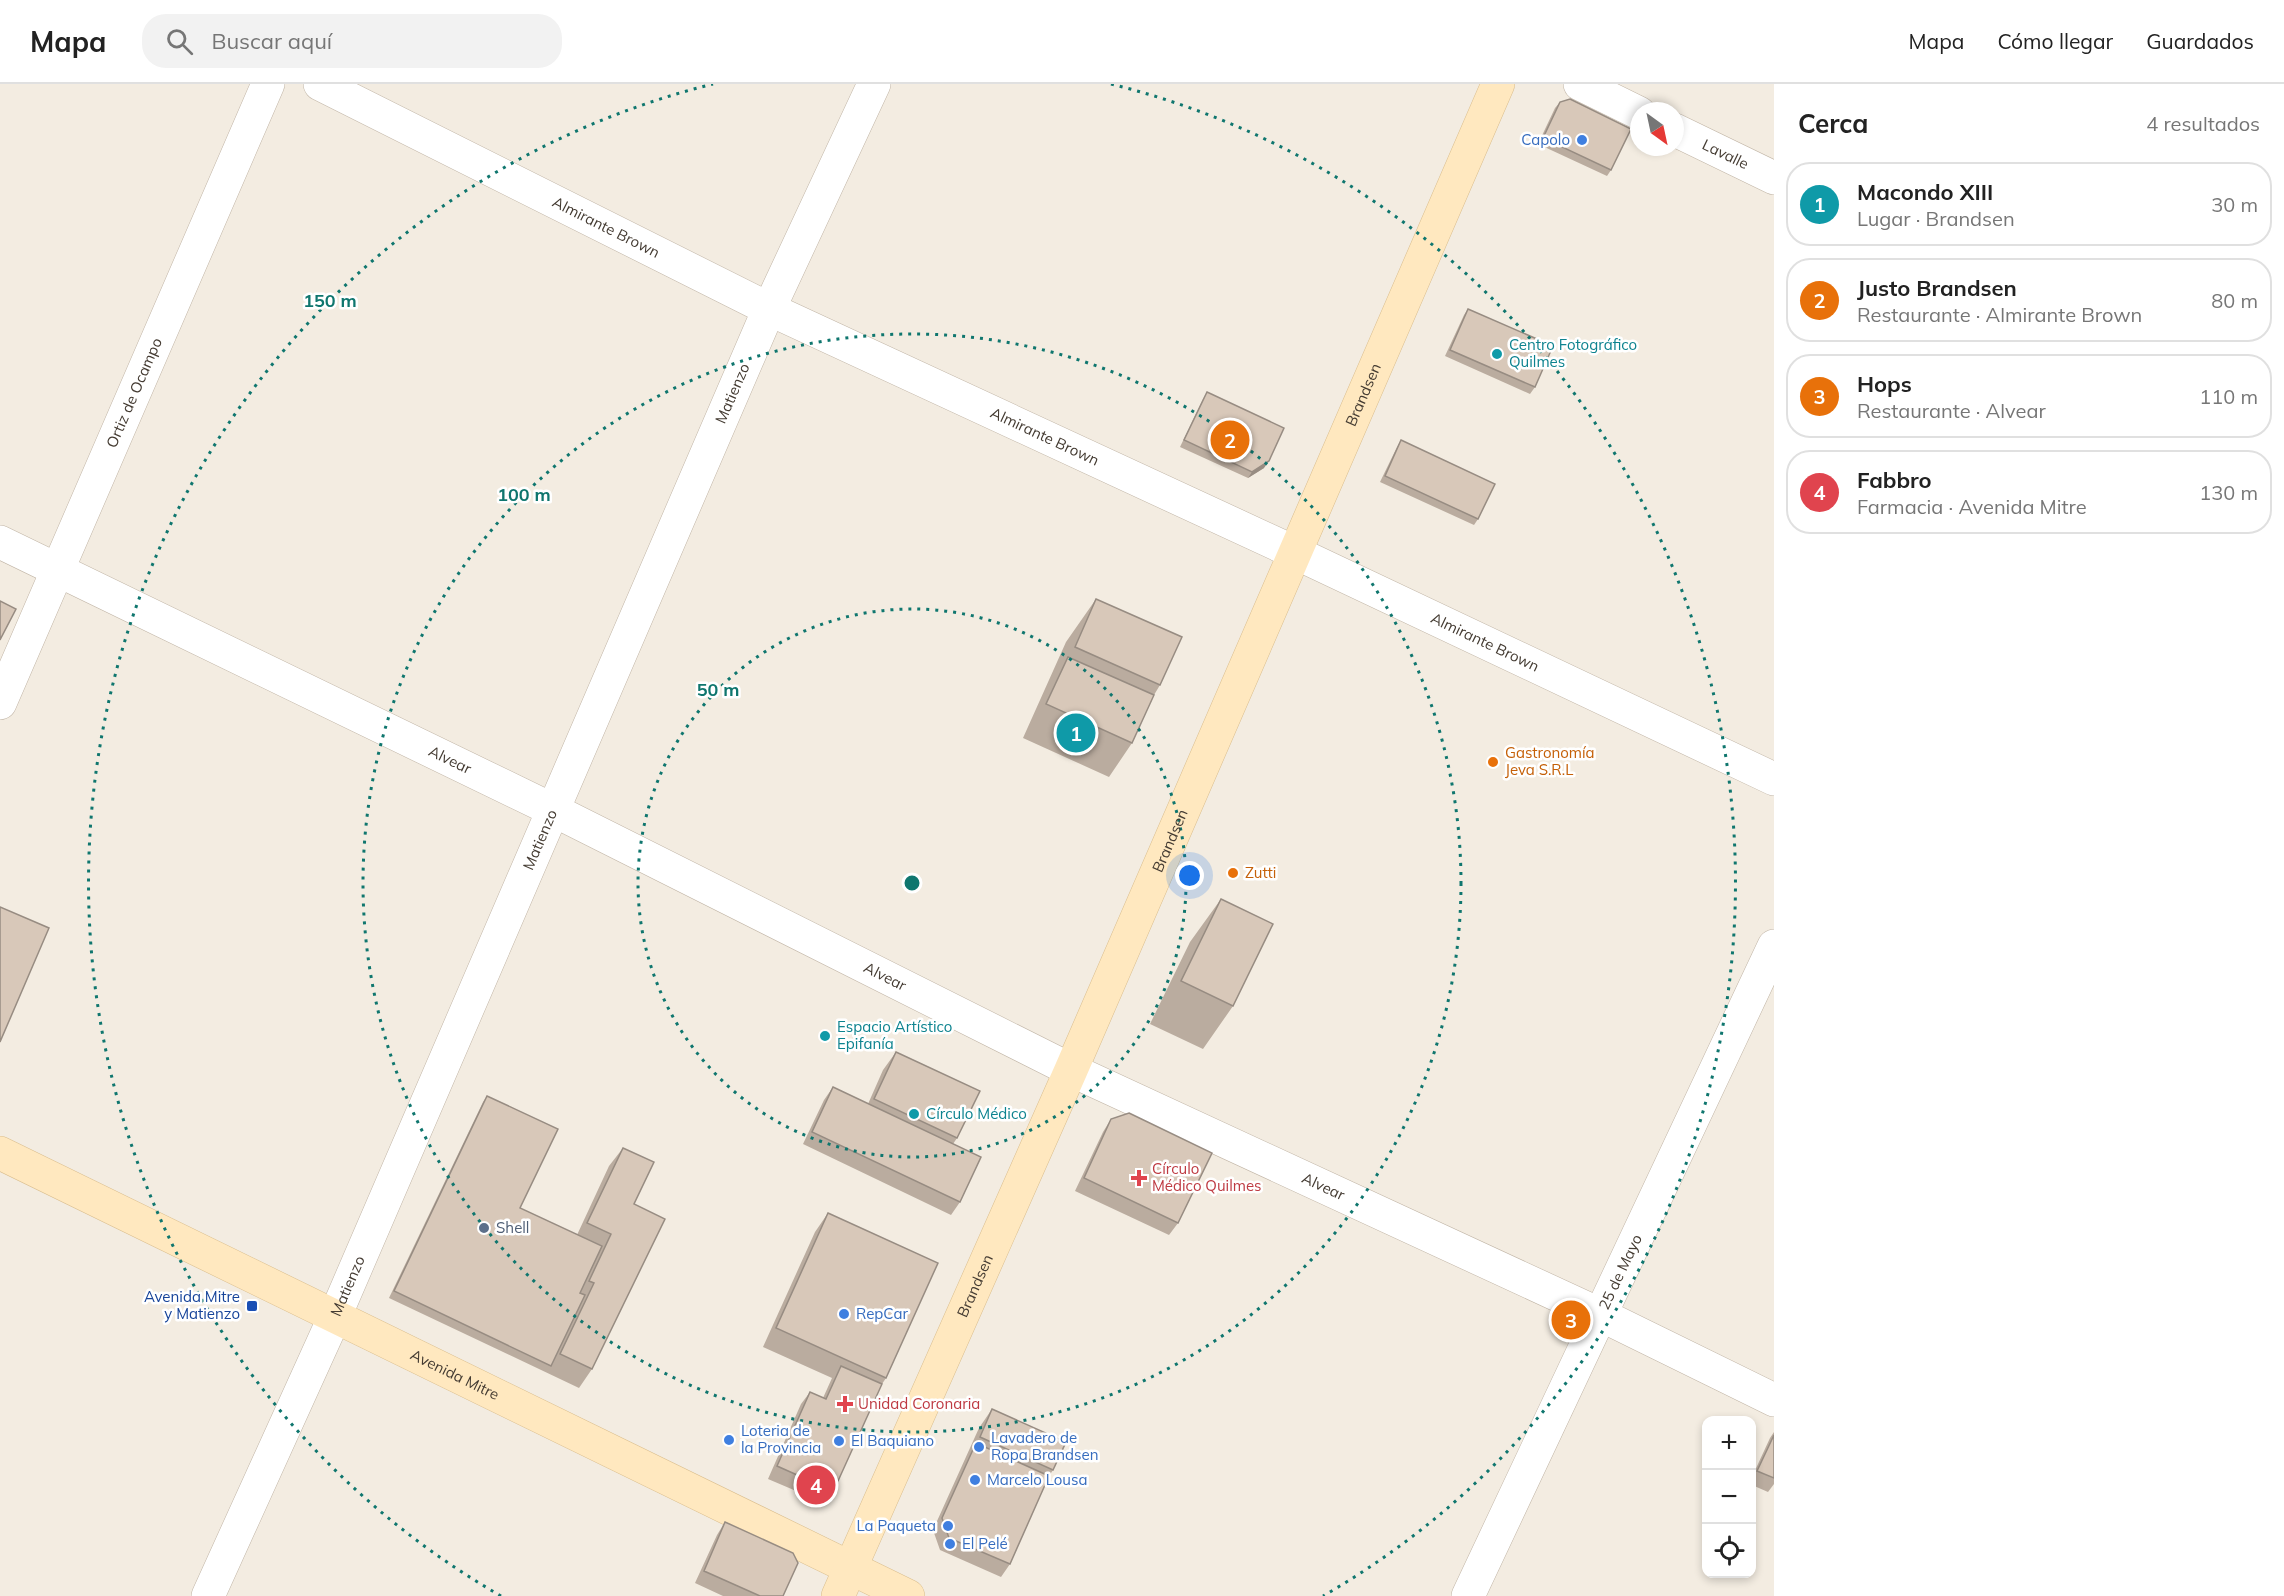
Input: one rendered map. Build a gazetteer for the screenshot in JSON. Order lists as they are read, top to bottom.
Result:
{
  "streets": {
    "main road": ["Brandsen", "Avenida Mitre"],
    "street": [
      "Lavalle",
      "Almirante Brown",
      "Matienzo",
      "Ortiz de Ocampo",
      "Alvear",
      "25 de Mayo"
    ]
  },
  "crossings": [
    ["Almirante Brown", "Matienzo"],
    ["Almirante Brown", "Brandsen"],
    ["Matienzo", "Alvear"],
    ["Matienzo", "Avenida Mitre"],
    ["Ortiz de Ocampo", "Alvear"],
    ["Brandsen", "Alvear"],
    ["Brandsen", "Avenida Mitre"],
    ["Alvear", "25 de Mayo"]
  ],
  "places": {
    "other": [
      "Capolo",
      "Centro Fotográfico Quilmes",
      "Gastronomía Jeva S.R.L",
      "Zutti",
      "Espacio Artístico Epifanía",
      "Círculo Médico",
      "Shell",
      "RepCar",
      "Loteria de la Provincia",
      "El Baquiano",
      "Lavadero de Ropa Brandsen",
      "Marcelo Lousa",
      "La Paqueta",
      "El Pelé"
    ],
    "health": ["Círculo Médico Quilmes", "Unidad Coronaria"],
    "transit": ["Avenida Mitre y Matienzo"]
  },
  "north": "bottom right",
  "page": {
    "header": "Mapa",
    "search": "Buscar aquí",
    "nav": ["Mapa", "Cómo llegar", "Guardados"],
    "heading": ["Cerca", "4 resultados"],
    "list": [
      {
        "mark": "1",
        "name": "Macondo XIII",
        "note": "Lugar · Brandsen",
        "value": "30 m"
      },
      {
        "mark": "2",
        "name": "Justo Brandsen",
        "note": "Restaurante · Almirante Brown",
        "value": "80 m"
      },
      {
        "mark": "3",
        "name": "Hops",
        "note": "Restaurante · Alvear",
        "value": "110 m"
      },
      {
        "mark": "4",
        "name": "Fabbro",
        "note": "Farmacia · Avenida Mitre",
        "value": "130 m"
      }
    ],
    "pins": [
      "2",
      "1",
      "3",
      "4"
    ],
    "map_buttons": ["+", "−"]
  },
  "rings": ["150 m", "100 m", "50 m"]
}
